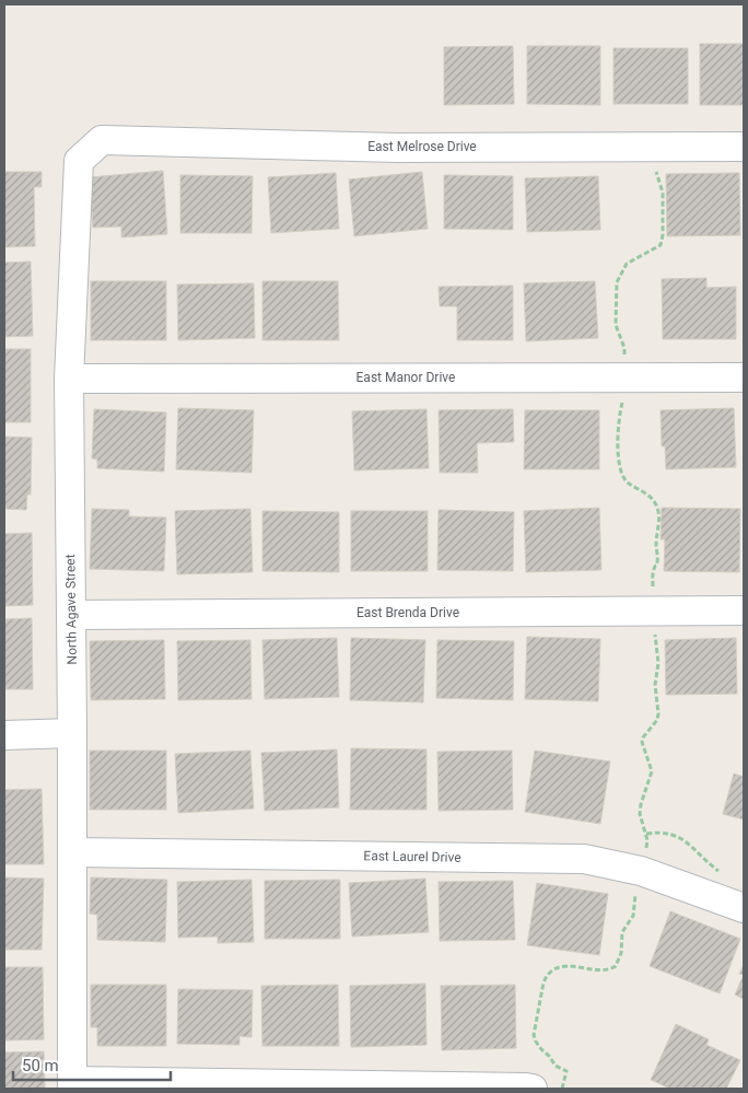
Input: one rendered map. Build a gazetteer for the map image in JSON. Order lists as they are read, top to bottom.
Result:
{
  "streets": {
    "street": [
      "East Melrose Drive",
      "East Manor Drive",
      "North Agave Street",
      "East Brenda Drive",
      "East Laurel Drive"
    ]
  },
  "crossings": [
    ["East Melrose Drive", "North Agave Street"],
    ["East Manor Drive", "North Agave Street"],
    ["North Agave Street", "East Brenda Drive"],
    ["North Agave Street", "East Laurel Drive"]
  ],
  "scale_bar": "50 m"
}
